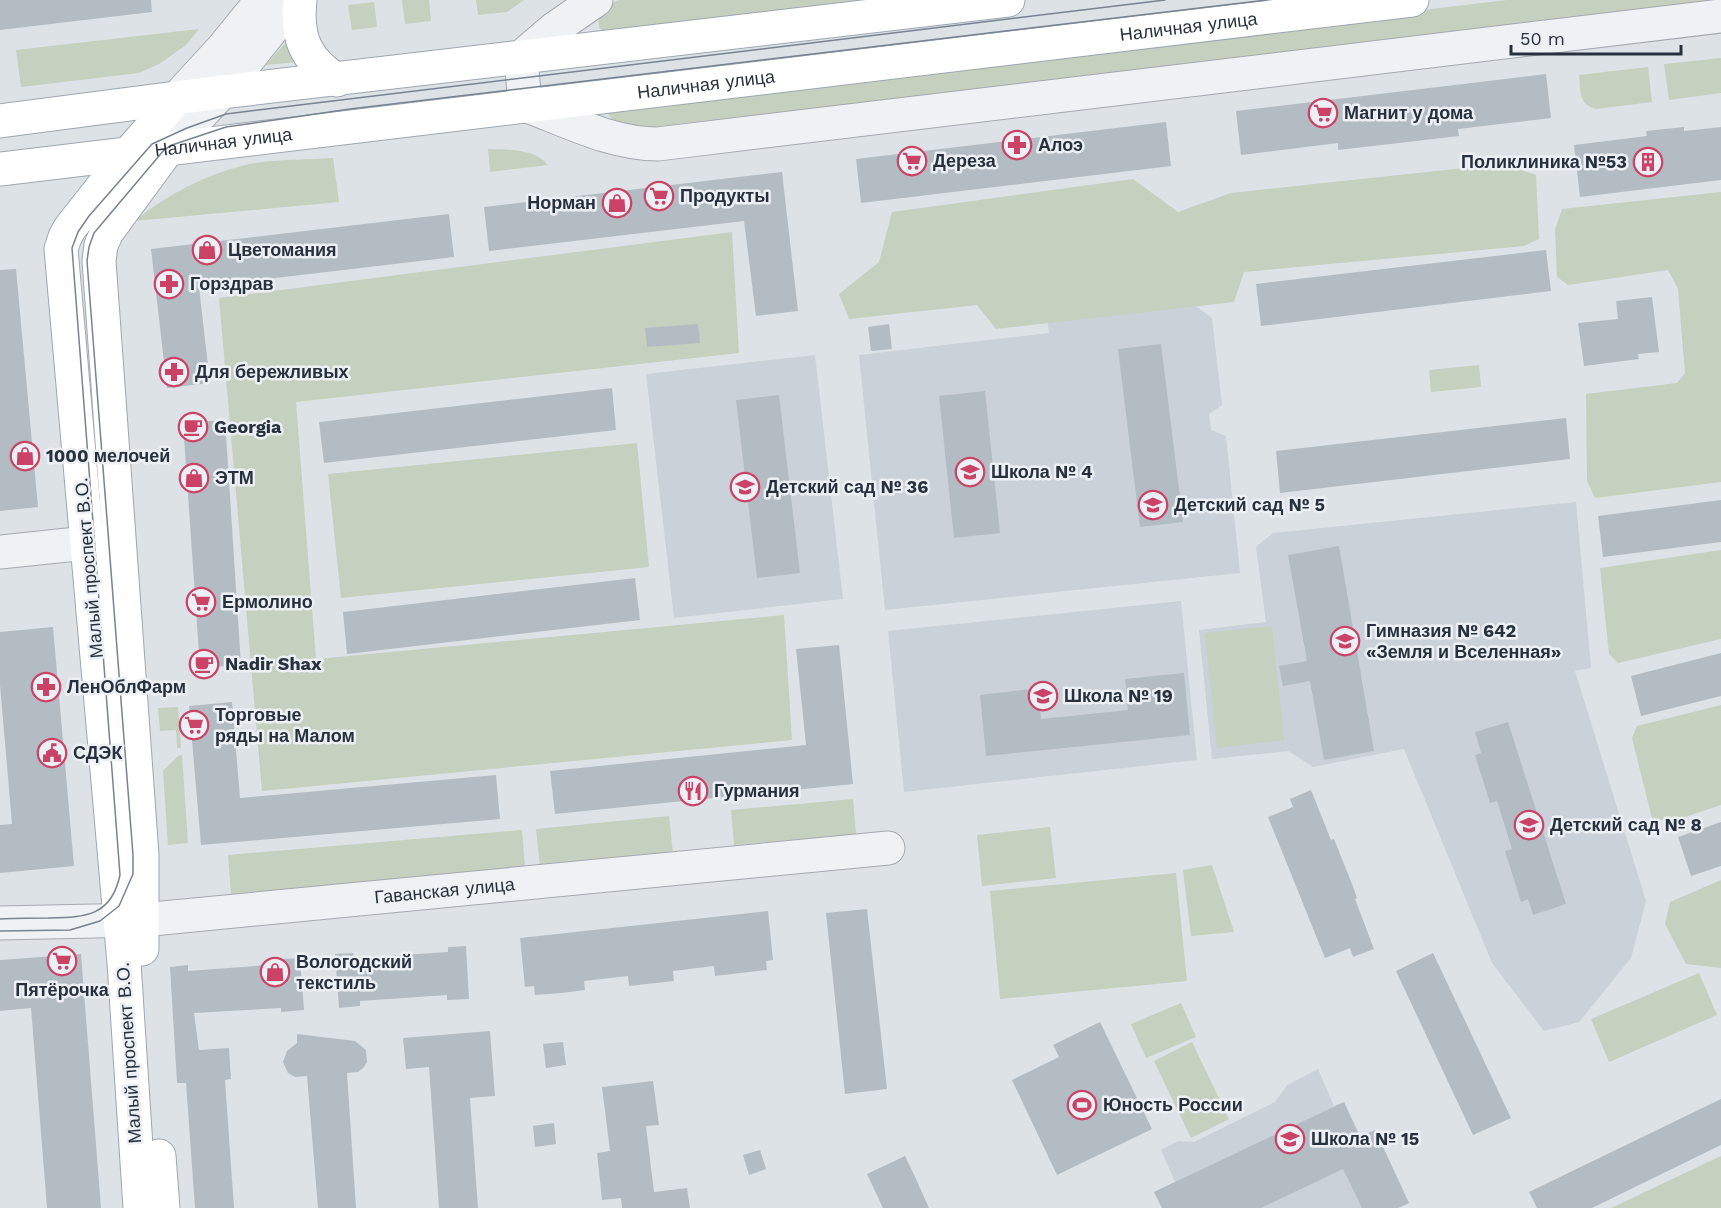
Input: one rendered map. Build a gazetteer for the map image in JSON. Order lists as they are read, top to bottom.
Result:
{
  "streets": {
    "main road": ["Наличная улица", "Малый проспект В.О."],
    "street": ["Гаванская улица"]
  },
  "crossings": [
    ["Наличная улица", "Малый проспект В.О."],
    ["Малый проспект В.О.", "Гаванская улица"]
  ],
  "places": {
    "supermarket": [
      "Магнит у дома",
      "Дереза",
      "Продукты",
      "Ермолино",
      "Торговые ряды на Малом",
      "Пятёрочка"
    ],
    "pharmacy": [
      "Алоэ",
      "Горздрав",
      "Для бережливых",
      "ЛенОблФарм"
    ],
    "building": ["Поликлиника №53"],
    "shop": [
      "Норман",
      "Цветомания",
      "1000 мелочей",
      "ЭТМ",
      "Вологодский текстиль"
    ],
    "cafe": ["Georgia", "Nadir Shax"],
    "school or university": [
      "Школа № 4",
      "Детский сад № 36",
      "Детский сад № 5",
      "Гимназия № 642 «Земля и Вселенная»",
      "Школа № 19",
      "Детский сад № 8",
      "Школа № 15"
    ],
    "public building": ["СДЭК"],
    "restaurant": ["Гурмания"],
    "sports": ["Юность России"]
  },
  "scale_bar": "50 m"
}
